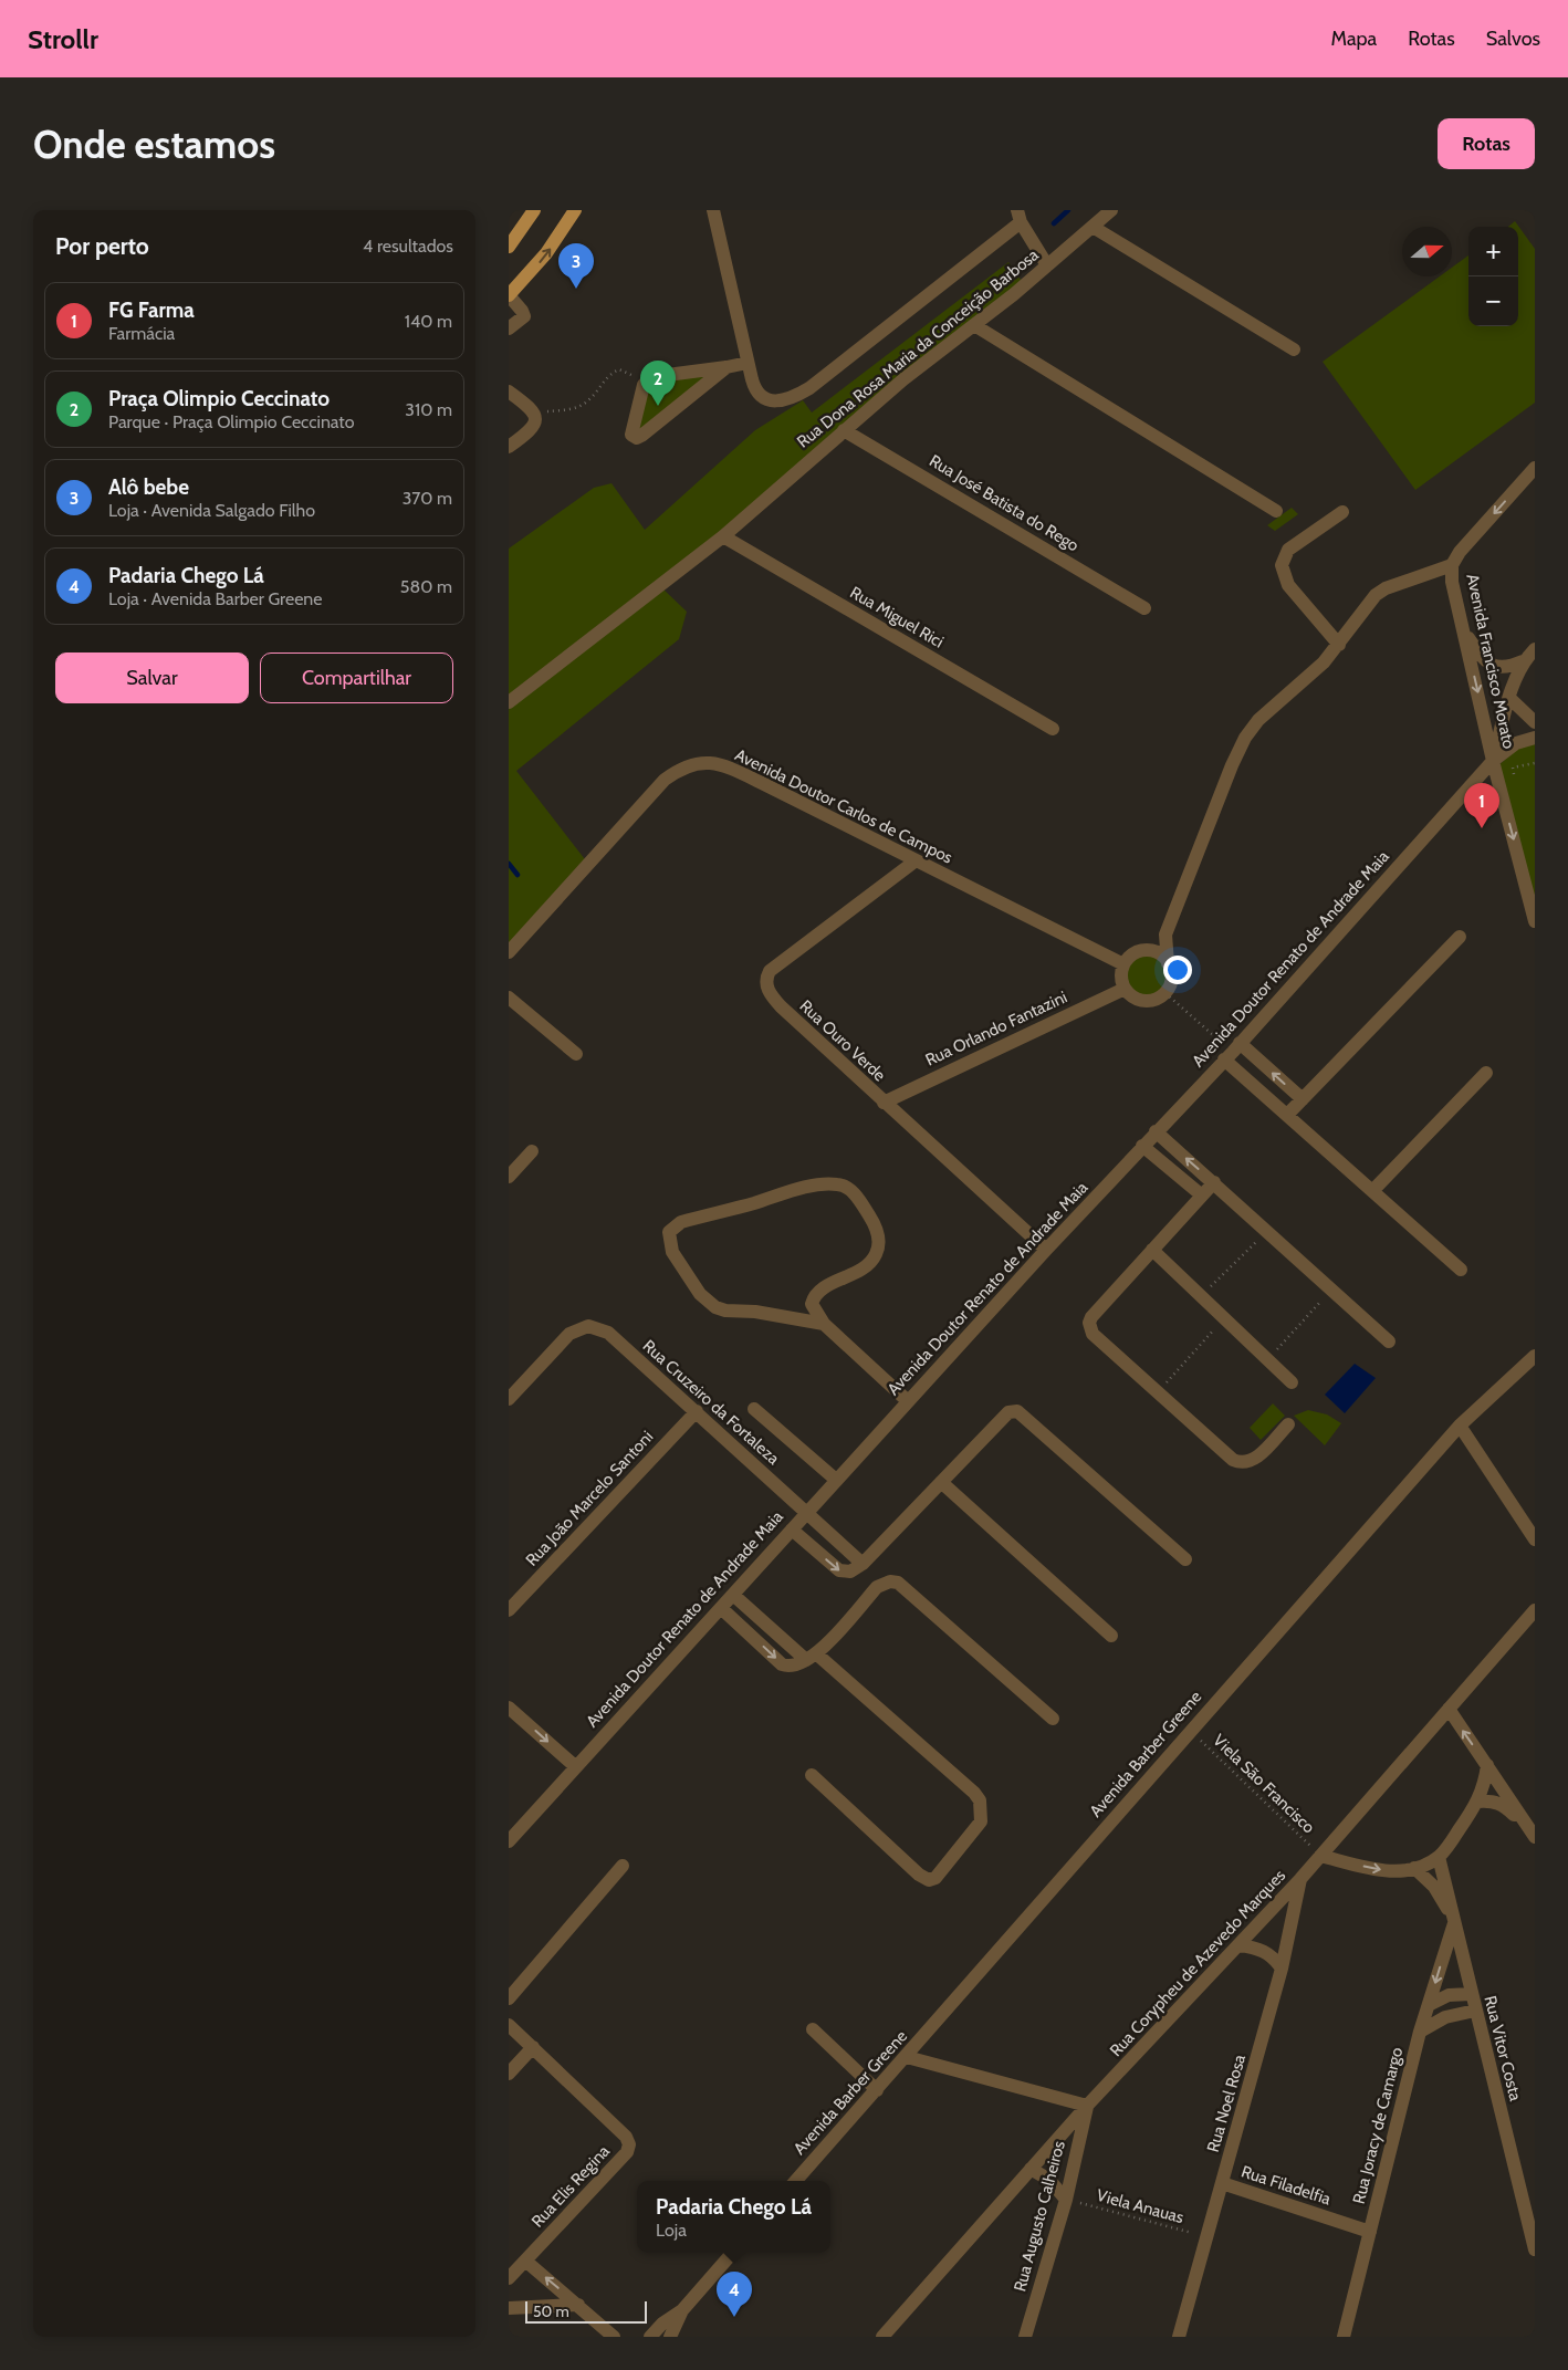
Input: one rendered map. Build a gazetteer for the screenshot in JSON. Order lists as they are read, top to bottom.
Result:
{
  "streets": {
    "street": [
      "Rua Dona Rosa Maria da Conceição Barbosa",
      "Rua José Batista do Rego",
      "Rua Miguel Rici",
      "Avenida Francisco Morato",
      "Avenida Doutor Carlos de Campos",
      "Avenida Doutor Renato de Andrade Maia",
      "Rua Orlando Fantazini",
      "Rua Ouro Verde",
      "Rua Cruzeiro da Fortaleza",
      "Rua João Marcelo Santoni",
      "Avenida Barber Greene",
      "Rua Corypheu de Azevedo Marques",
      "Rua Vitor Costa",
      "Rua Noel Rosa",
      "Rua Joracy de Camargo",
      "Rua Filadelfia",
      "Rua Elis Regina",
      "Rua Augusto Calheiros"
    ],
    "path": ["Viela São Francisco", "Viela Anauas"]
  },
  "crossings": [
    ["Rua Dona Rosa Maria da Conceição Barbosa", "Rua José Batista do Rego"],
    ["Rua Dona Rosa Maria da Conceição Barbosa", "Rua Miguel Rici"],
    ["Avenida Francisco Morato", "Avenida Doutor Renato de Andrade Maia"],
    ["Avenida Doutor Carlos de Campos", "Rua Orlando Fantazini"],
    ["Avenida Doutor Carlos de Campos", "Rua Ouro Verde"],
    ["Avenida Doutor Renato de Andrade Maia", "Rua Ouro Verde"],
    ["Avenida Doutor Renato de Andrade Maia", "Rua Cruzeiro da Fortaleza"],
    ["Rua Orlando Fantazini", "Rua Ouro Verde"],
    ["Rua Cruzeiro da Fortaleza", "Rua João Marcelo Santoni"],
    ["Avenida Barber Greene", "Viela São Francisco"],
    ["Viela São Francisco", "Rua Corypheu de Azevedo Marques"],
    ["Rua Corypheu de Azevedo Marques", "Rua Noel Rosa"],
    ["Rua Corypheu de Azevedo Marques", "Rua Augusto Calheiros"],
    ["Rua Vitor Costa", "Rua Joracy de Camargo"],
    ["Rua Noel Rosa", "Rua Filadelfia"],
    ["Rua Noel Rosa", "Viela Anauas"],
    ["Rua Joracy de Camargo", "Rua Filadelfia"],
    ["Viela Anauas", "Rua Augusto Calheiros"]
  ],
  "one_way": ["Avenida Francisco Morato"],
  "scale_bar": "50 m",
  "north": "right",
  "page": {
    "header": "Strollr",
    "nav": ["Mapa", "Rotas", "Salvos"],
    "buttons": [
      "Rotas",
      ["Salvar", "Compartilhar"]
    ],
    "title": "Onde estamos",
    "heading": ["Por perto", "4 resultados"],
    "map_buttons": ["+", "−"],
    "pins": [
      "3",
      "2",
      "1",
      "4"
    ],
    "list": [
      {
        "mark": "1",
        "name": "FG Farma",
        "note": "Farmácia",
        "value": "140 m"
      },
      {
        "mark": "2",
        "name": "Praça Olimpio Ceccinato",
        "note": "Parque · Praça Olimpio Ceccinato",
        "value": "310 m"
      },
      {
        "mark": "3",
        "name": "Alô bebe",
        "note": "Loja · Avenida Salgado Filho",
        "value": "370 m"
      },
      {
        "mark": "4",
        "name": "Padaria Chego Lá",
        "note": "Loja · Avenida Barber Greene",
        "value": "580 m"
      }
    ],
    "popup": ["Padaria Chego Lá", "Loja"],
    "scale": "50 m"
  }
}
